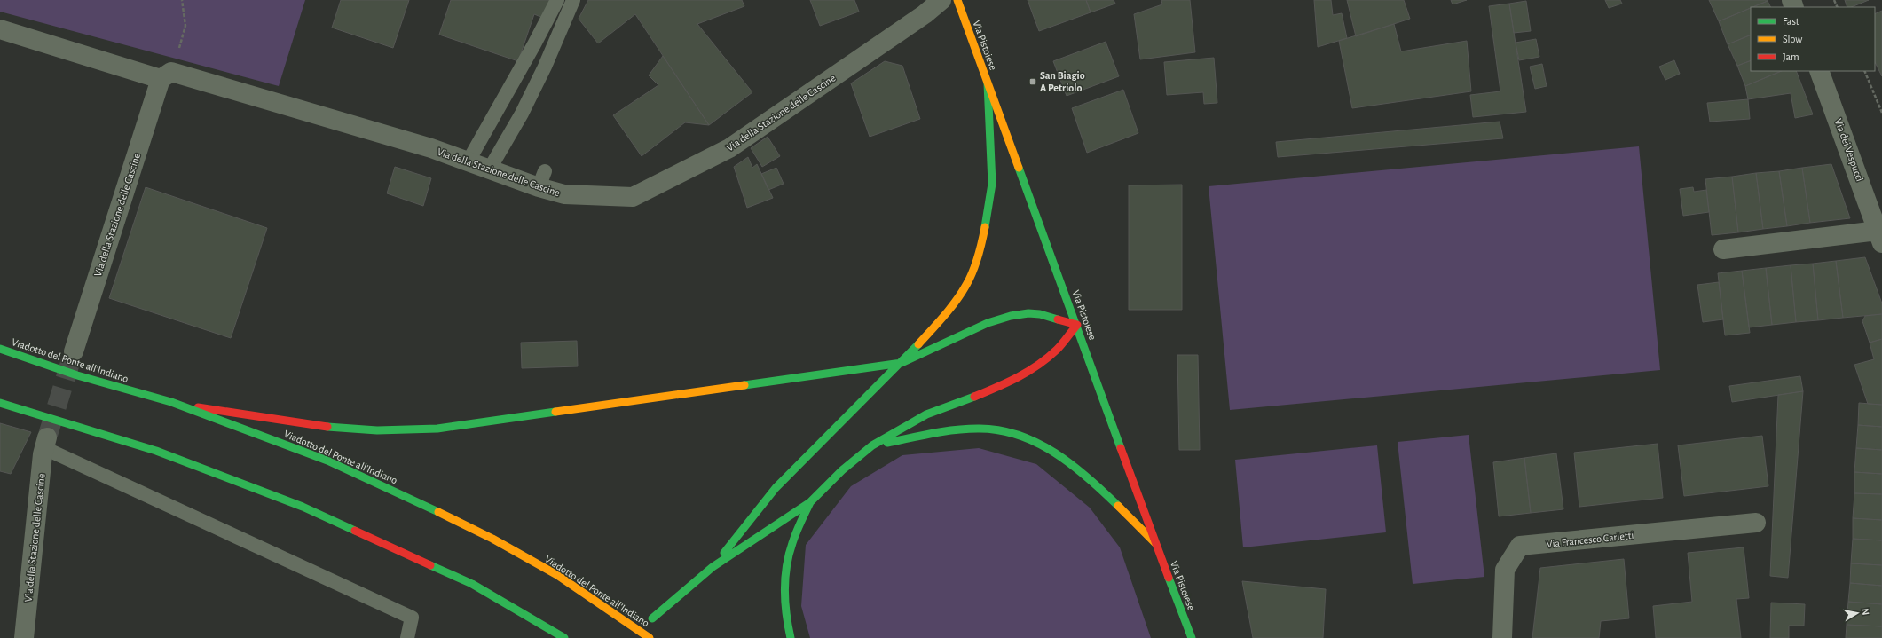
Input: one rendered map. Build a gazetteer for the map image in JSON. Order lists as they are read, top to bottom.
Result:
{
  "streets": {
    "main road": ["Via Pistoiese", "Viadotto del Ponte all'Indiano"],
    "street": ["Via della Stazione delle Cascine", "Via dei Vespucci", "Via Francesco Carletti"]
  },
  "places": {
    "transit": ["San Biagio A Petriolo"]
  },
  "legend": ["Fast", "Slow", "Jam"],
  "north": "right"
}
